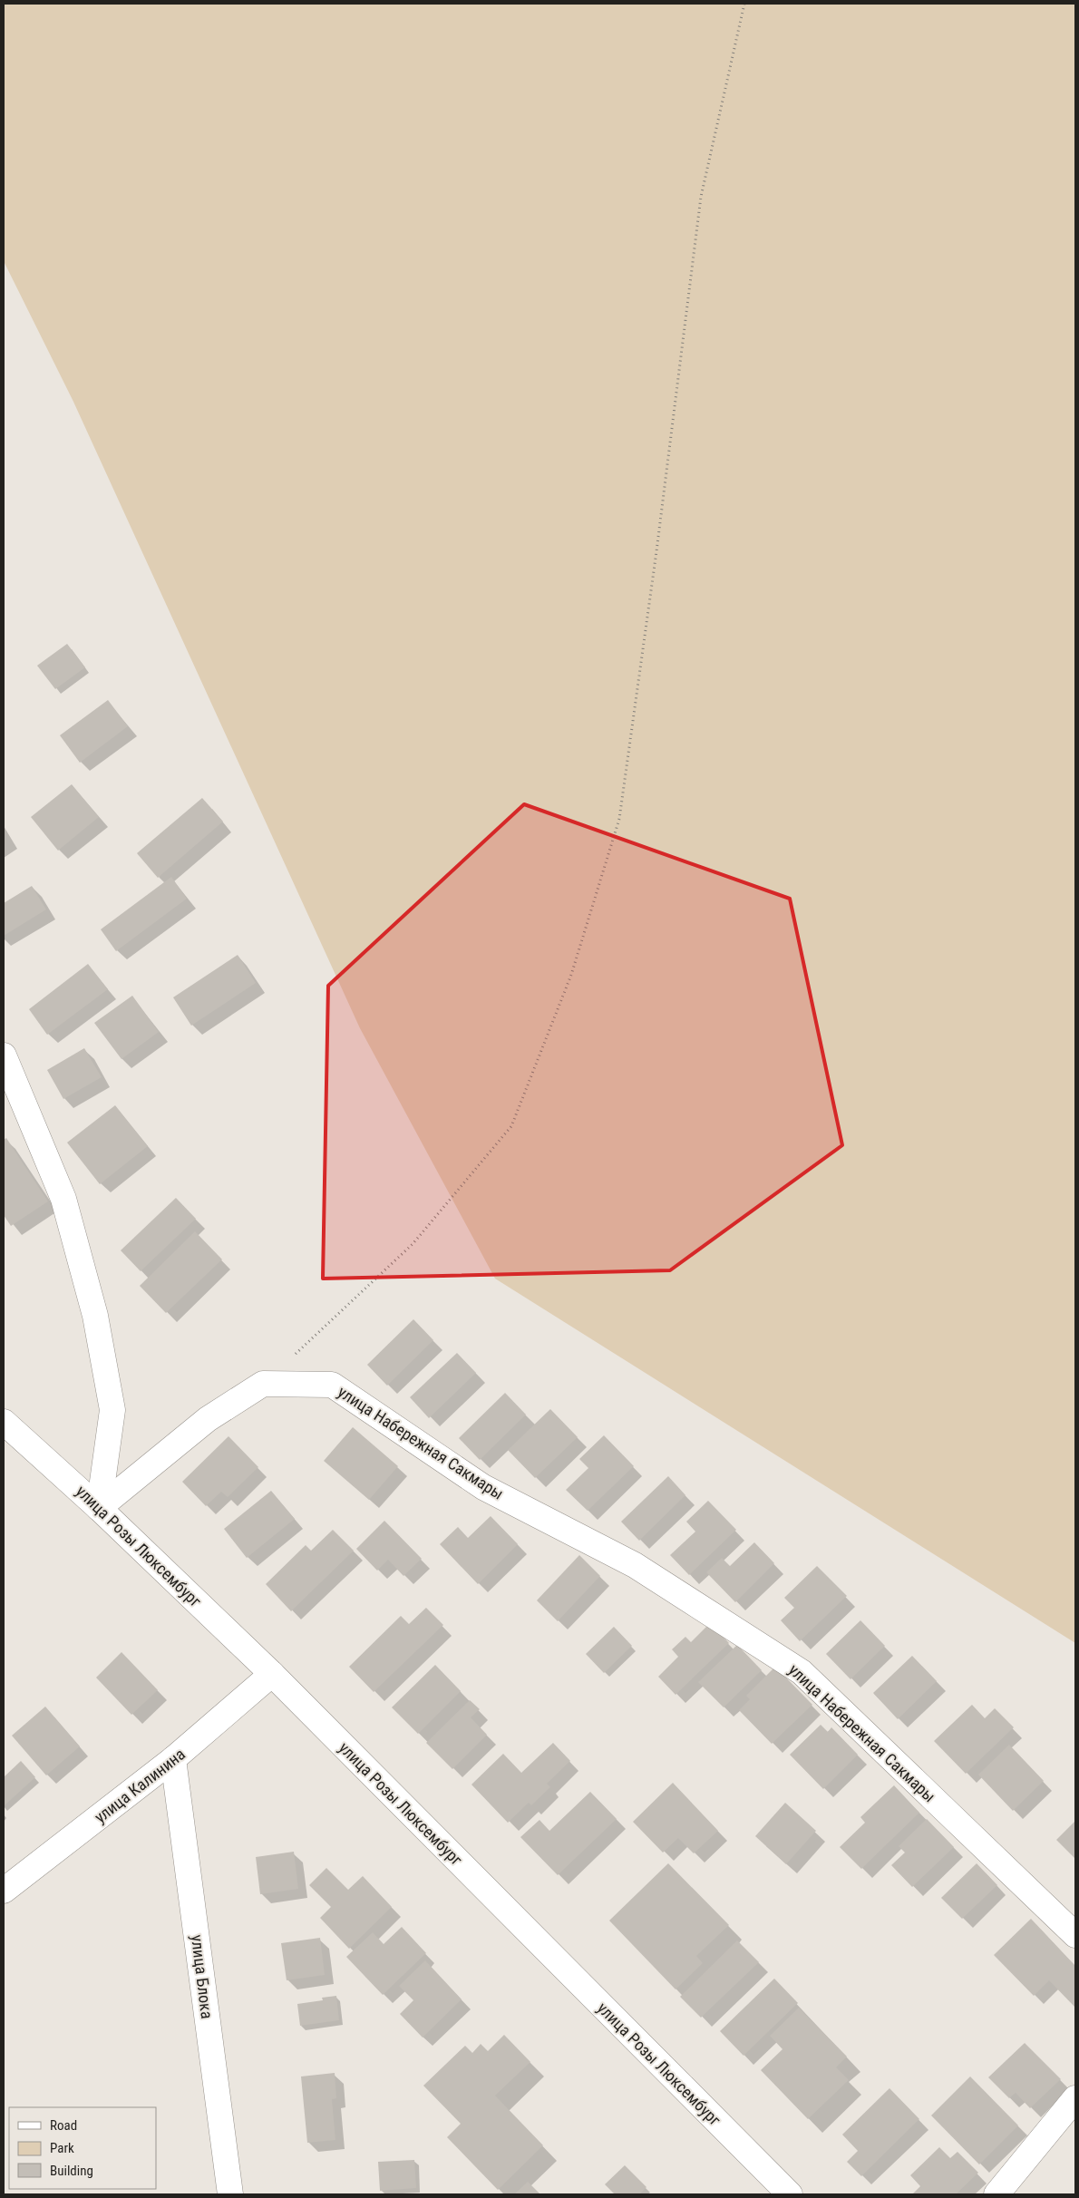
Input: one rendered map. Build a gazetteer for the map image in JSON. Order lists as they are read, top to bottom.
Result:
{
  "streets": {
    "street": [
      "улица Набережная Сакмары",
      "улица Розы Люксембург",
      "улица Калинина",
      "улица Блока"
    ]
  },
  "crossings": [
    ["улица Розы Люксембург", "улица Калинина"],
    ["улица Калинина", "улица Блока"]
  ],
  "legend": ["Road", "Park", "Building"]
}
